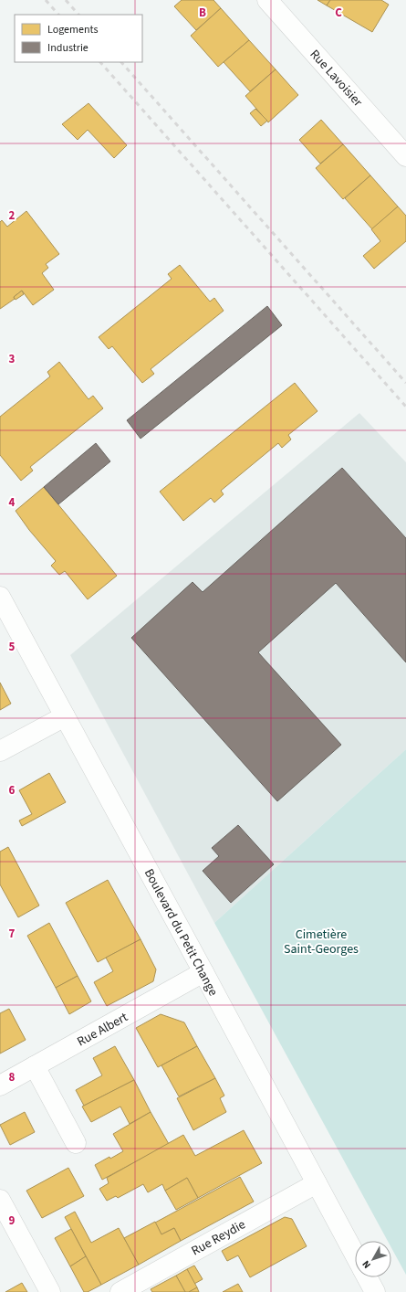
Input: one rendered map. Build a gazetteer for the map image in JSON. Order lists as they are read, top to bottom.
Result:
{
  "streets": {
    "street": [
      "Rue Lavoisier",
      "Boulevard du Petit Change",
      "Rue Albert",
      "Rue Reydie"
    ]
  },
  "crossings": [
    ["Boulevard du Petit Change", "Rue Albert"],
    ["Boulevard du Petit Change", "Rue Reydie"]
  ],
  "parks": ["Cimetière Saint-Georges"],
  "legend": ["Logements", "Industrie"],
  "north": "bottom left",
  "grid": {
    "columns": ["B", "C"],
    "rows": [
      "2",
      "3",
      "4",
      "5",
      "6",
      "7",
      "8",
      "9"
    ]
  }
}
